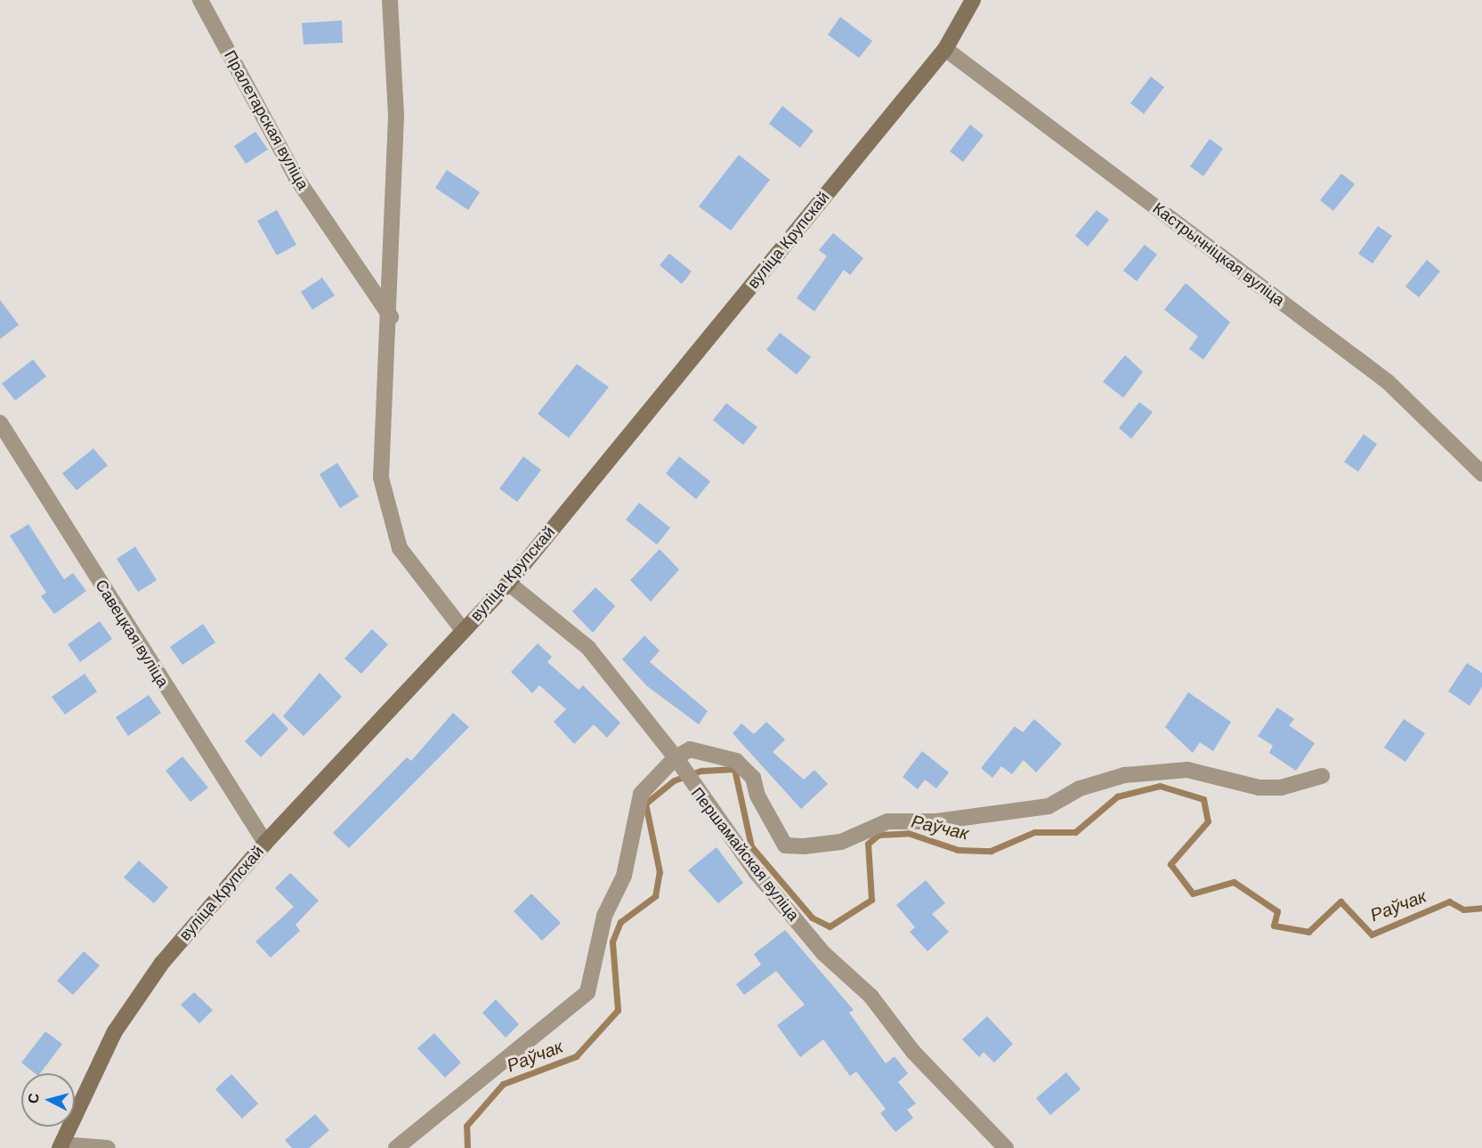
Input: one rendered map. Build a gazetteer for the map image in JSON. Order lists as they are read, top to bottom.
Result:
{
  "streets": {
    "street": [
      "Пралетарская вуліца",
      "вуліца Крупскай",
      "Кастрычніцкая вуліца",
      "Савецкая вуліца",
      "Першамайская вуліца"
    ]
  },
  "crossings": [
    ["вуліца Крупскай", "Кастрычніцкая вуліца"],
    ["вуліца Крупскай", "Савецкая вуліца"],
    ["вуліца Крупскай", "Першамайская вуліца"]
  ],
  "water": ["Раўчак"],
  "north": "left"
}
